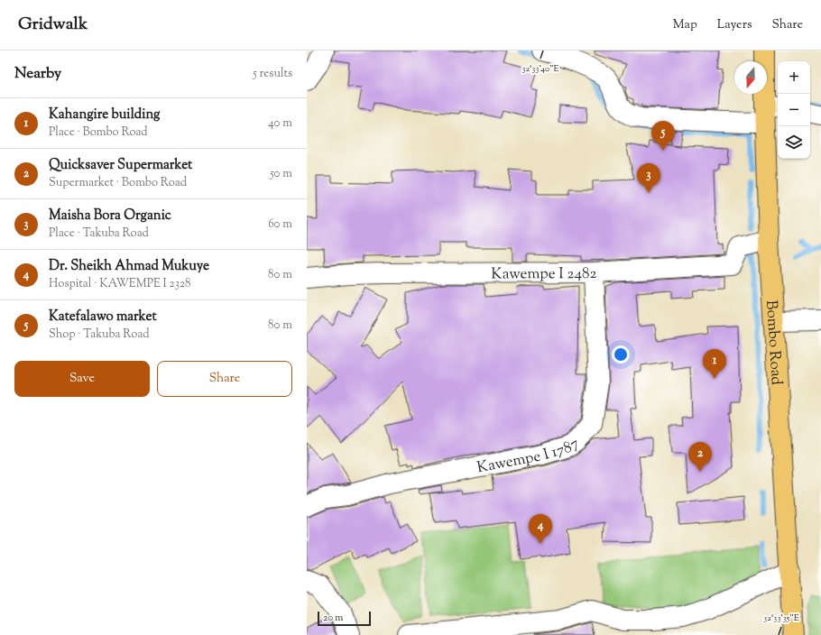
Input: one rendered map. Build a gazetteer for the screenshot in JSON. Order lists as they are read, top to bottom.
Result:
{
  "streets": {
    "main road": ["Bombo Road"],
    "street": ["Kawempe I 2482", "Kawempe I 1787"]
  },
  "crossings": [
    ["Kawempe I 2482", "Bombo Road"],
    ["Kawempe I 2482", "Kawempe I 1787"]
  ],
  "scale_bar": "20 m",
  "north": "bottom",
  "page": {
    "header": "Gridwalk",
    "nav": ["Map", "Layers", "Share"],
    "heading": ["Nearby", "5 results"],
    "map_buttons": ["+", "−"],
    "list": [
      {
        "mark": "1",
        "name": "Kahangire building",
        "note": "Place · Bombo Road",
        "value": "40 m"
      },
      {
        "mark": "2",
        "name": "Quicksaver Supermarket",
        "note": "Supermarket · Bombo Road",
        "value": "50 m"
      },
      {
        "mark": "3",
        "name": "Maisha Bora Organic",
        "note": "Place · Takuba Road",
        "value": "60 m"
      },
      {
        "mark": "4",
        "name": "Dr. Sheikh Ahmad Mukuye",
        "note": "Hospital · KAWEMPE I 2328",
        "value": "80 m"
      },
      {
        "mark": "5",
        "name": "Katefalawo market",
        "note": "Shop · Takuba Road",
        "value": "80 m"
      }
    ],
    "pins": [
      "5",
      "3",
      "1",
      "2",
      "4"
    ],
    "buttons": ["Save", "Share"],
    "scale": "20 m"
  },
  "coordinates": ["32°33'40\"E", "32°33'35\"E"]
}
